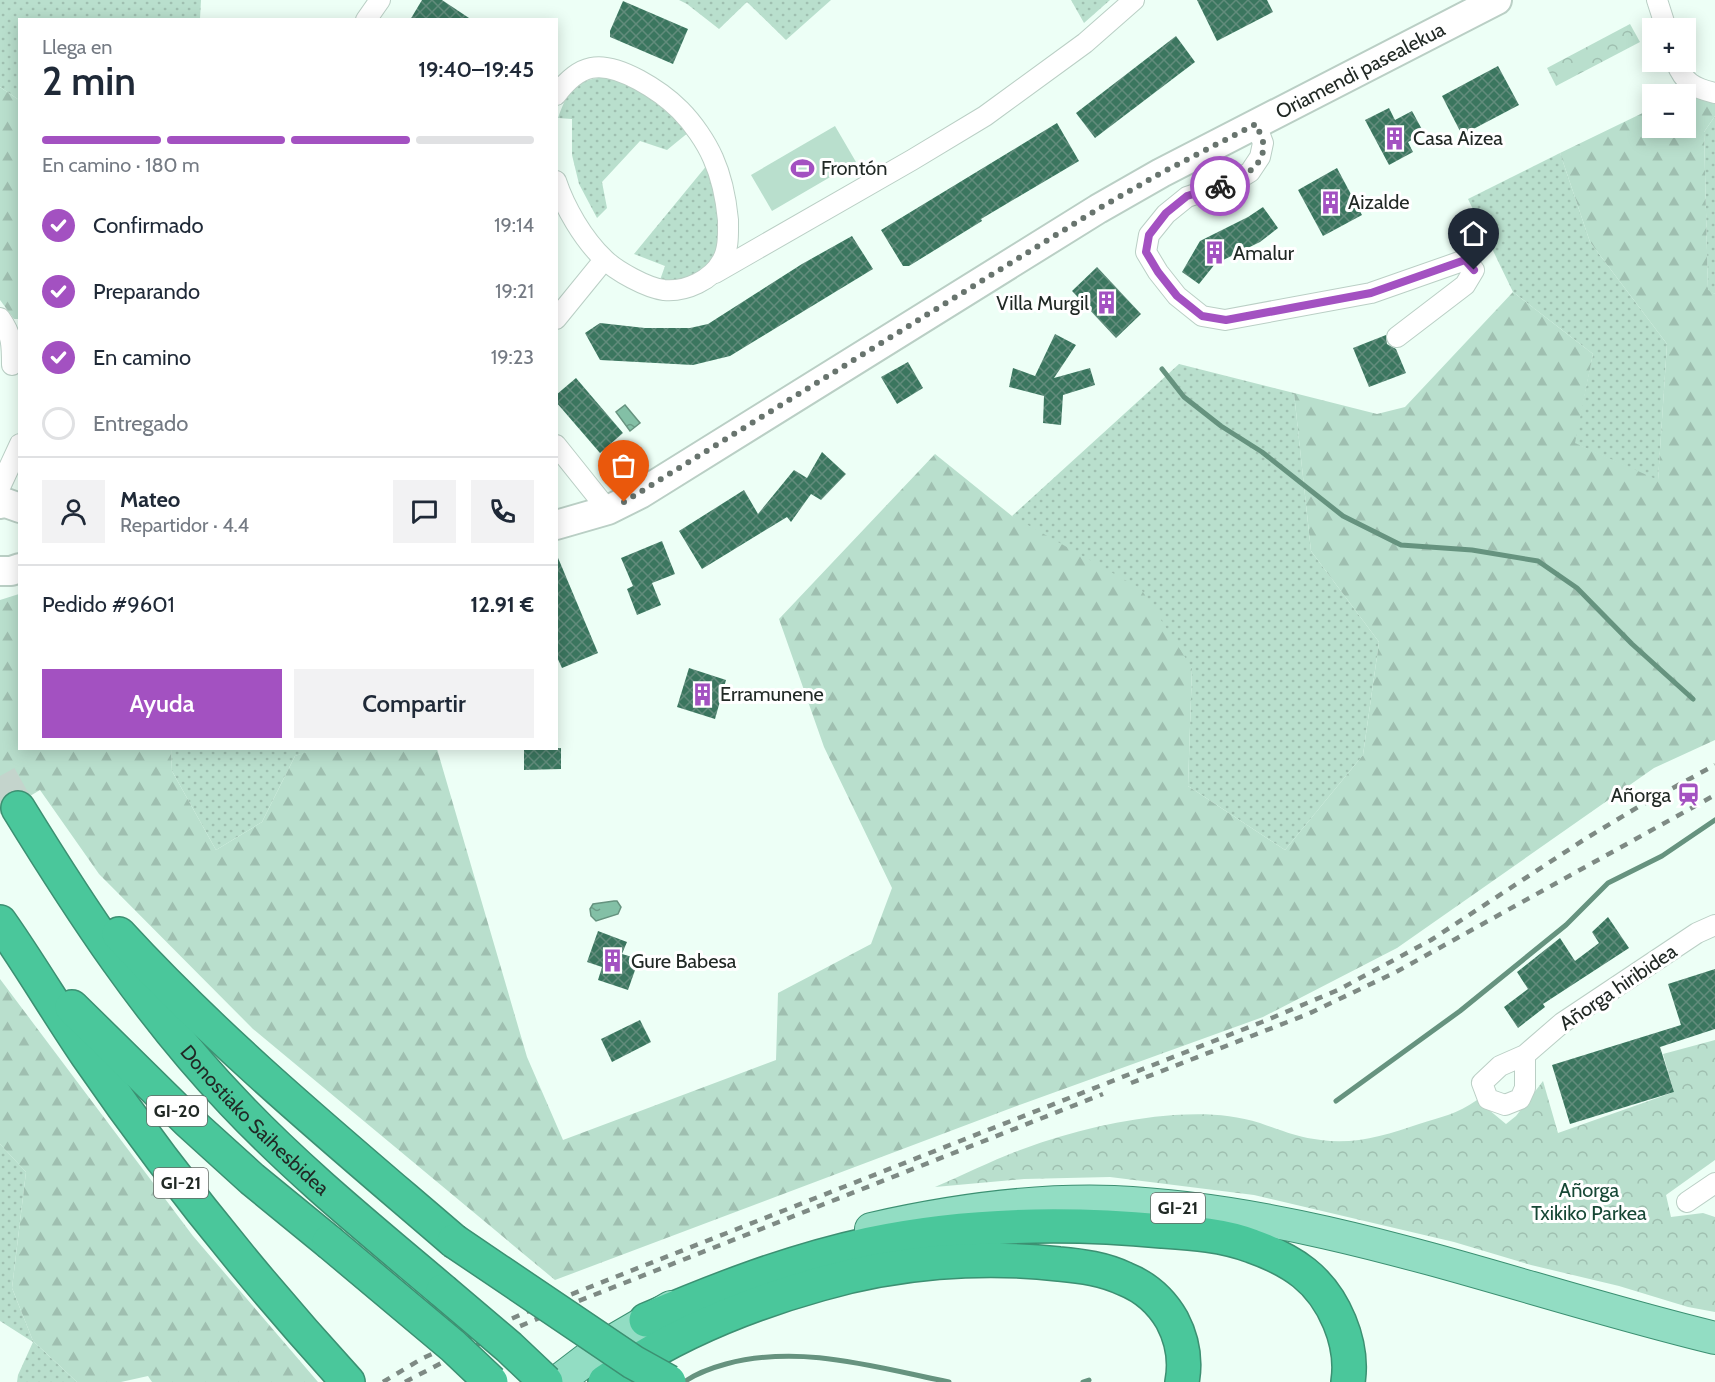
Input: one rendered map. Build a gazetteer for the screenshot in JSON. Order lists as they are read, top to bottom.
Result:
{
  "streets": {
    "highway": ["GI-20", "Donostiako Saihesbidea", "GI-21"],
    "street": ["Oriamendi pasealekua", "Añorga hiribidea"]
  },
  "crossings": [
    ["GI-20", "GI-21"]
  ],
  "parks": ["Añorga Txikiko Parkea"],
  "places": {
    "building": [
      "Casa Aizea",
      "Aizalde",
      "Amalur",
      "Villa Murgil",
      "Erramunene",
      "Gure Babesa"
    ],
    "sports": ["Frontón"],
    "station": ["Añorga"]
  },
  "page": {
    "map_buttons": ["+", "−"],
    "heading": ["2 min", "Llega en", "19:40–19:45"],
    "panel": [
      "Mateo",
      "Repartidor · 4.4",
      "Pedido #9601",
      "12.91 €"
    ],
    "bar": "En camino · 180 m",
    "list": [
      ["Confirmado", "19:14"],
      ["Preparando", "19:21"],
      ["En camino", "19:23"],
      "Entregado"
    ],
    "buttons": ["Ayuda", "Compartir"]
  }
}
